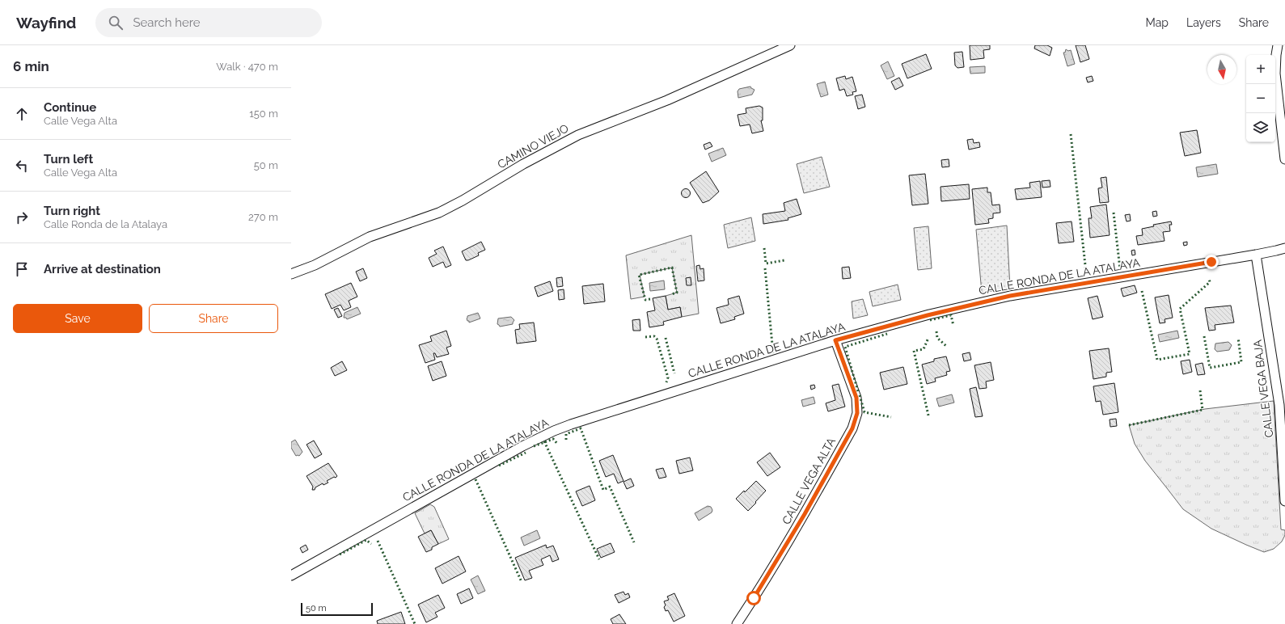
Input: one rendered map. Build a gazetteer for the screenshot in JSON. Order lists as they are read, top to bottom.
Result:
{
  "streets": {
    "street": [
      "CAMINO VIEJO",
      "CALLE RONDA DE LA ATALAYA",
      "CALLE VEGA BAJA",
      "CALLE VEGA ALTA"
    ]
  },
  "crossings": [
    ["CALLE RONDA DE LA ATALAYA", "CALLE VEGA BAJA"],
    ["CALLE RONDA DE LA ATALAYA", "CALLE VEGA ALTA"]
  ],
  "scale_bar": "50 m",
  "north": "bottom",
  "page": {
    "header": "Wayfind",
    "search": "Search here",
    "nav": ["Map", "Layers", "Share"],
    "heading": ["6 min", "Walk · 470 m"],
    "map_buttons": ["+", "−"],
    "list": [
      ["Continue", "Calle Vega Alta", "150 m"],
      ["Turn left", "Calle Vega Alta", "50 m"],
      ["Turn right", "Calle Ronda de la Atalaya", "270 m"],
      "Arrive at destination"
    ],
    "buttons": ["Save", "Share"],
    "scale": "50 m"
  }
}
